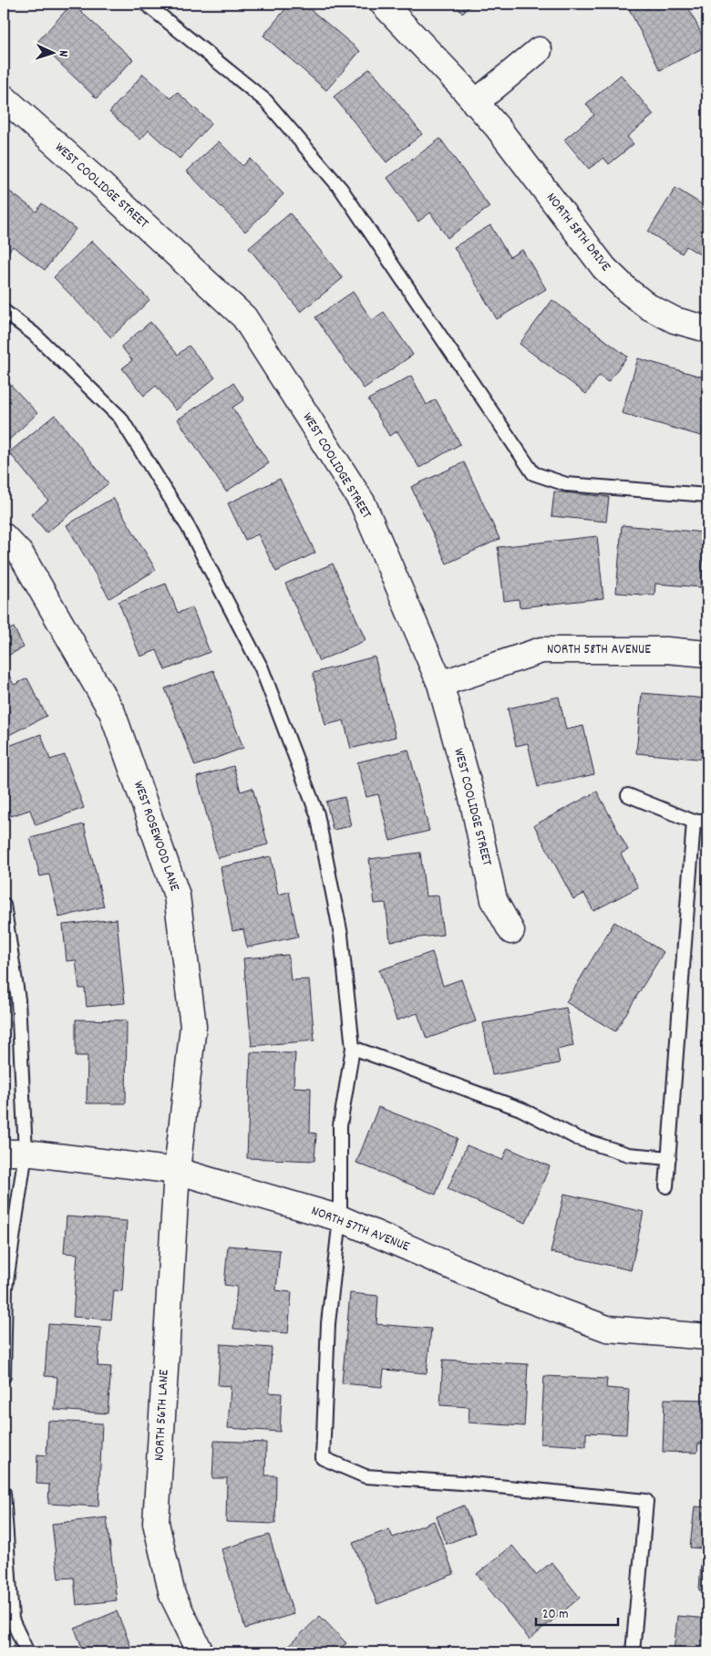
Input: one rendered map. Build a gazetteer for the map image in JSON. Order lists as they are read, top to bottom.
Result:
{
  "streets": {
    "street": [
      "WEST COOLIDGE STREET",
      "NORTH 58TH DRIVE",
      "NORTH 58TH AVENUE",
      "WEST ROSEWOOD LANE",
      "NORTH 57TH AVENUE",
      "NORTH 56TH LANE"
    ]
  },
  "crossings": [
    ["WEST COOLIDGE STREET", "NORTH 58TH AVENUE"],
    ["WEST ROSEWOOD LANE", "NORTH 57TH AVENUE"],
    ["WEST ROSEWOOD LANE", "NORTH 56TH LANE"],
    ["NORTH 57TH AVENUE", "NORTH 56TH LANE"]
  ],
  "scale_bar": "20 m",
  "north": "right"
}
